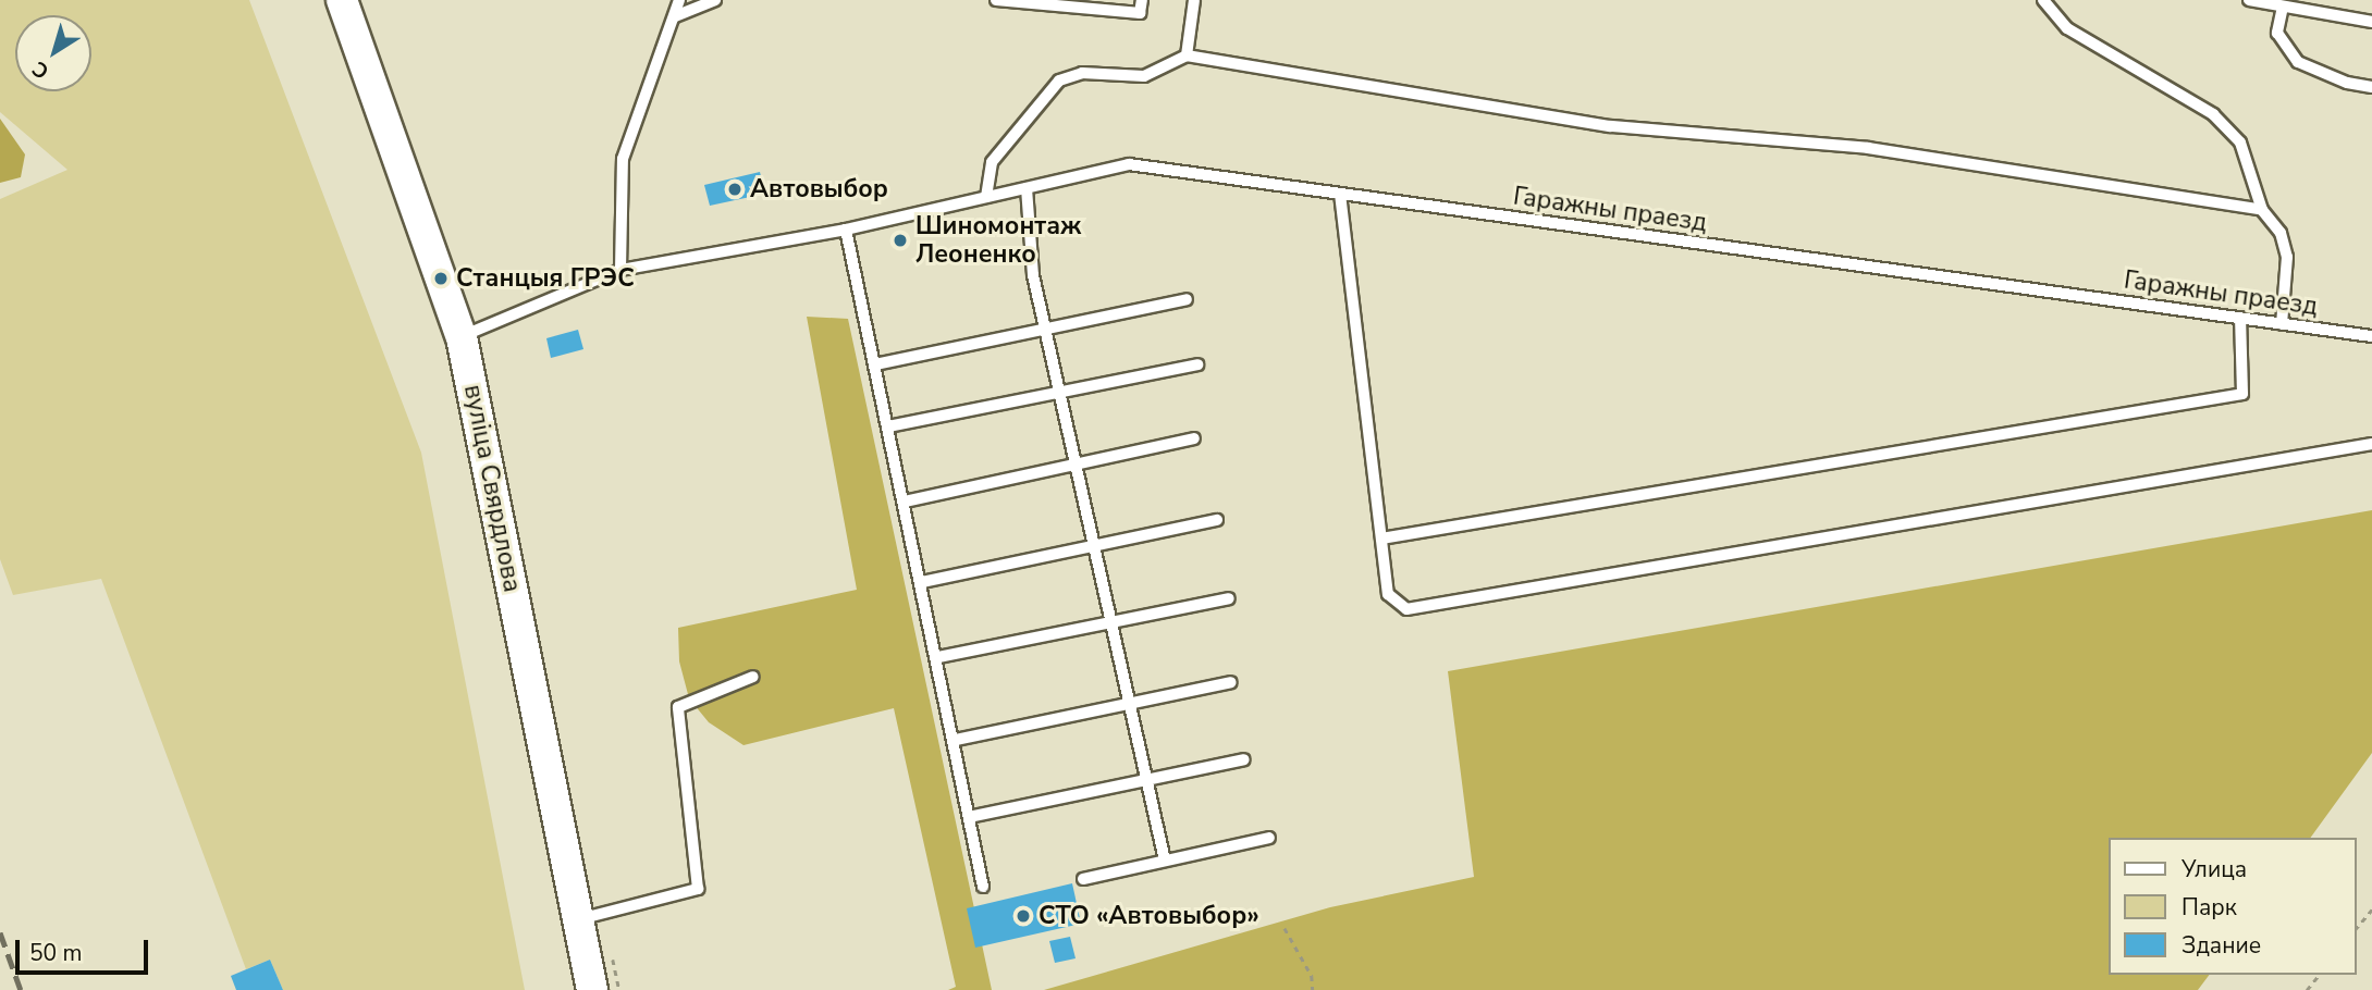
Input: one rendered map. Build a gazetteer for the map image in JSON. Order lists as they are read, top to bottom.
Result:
{
  "streets": {
    "main road": ["вуліца Свярдлова"],
    "lane": ["Гаражны праезд"]
  },
  "crossings": [
    ["Гаражны праезд", "вуліца Свярдлова"]
  ],
  "places": [
    "Автовыбор",
    "Шиномонтаж Леоненко",
    "Станцыя ГРЭС",
    "СТО «Автовыбор»"
  ],
  "legend": ["Улица", "Парк", "Здание"],
  "scale_bar": "50 m",
  "north": "bottom left"
}
